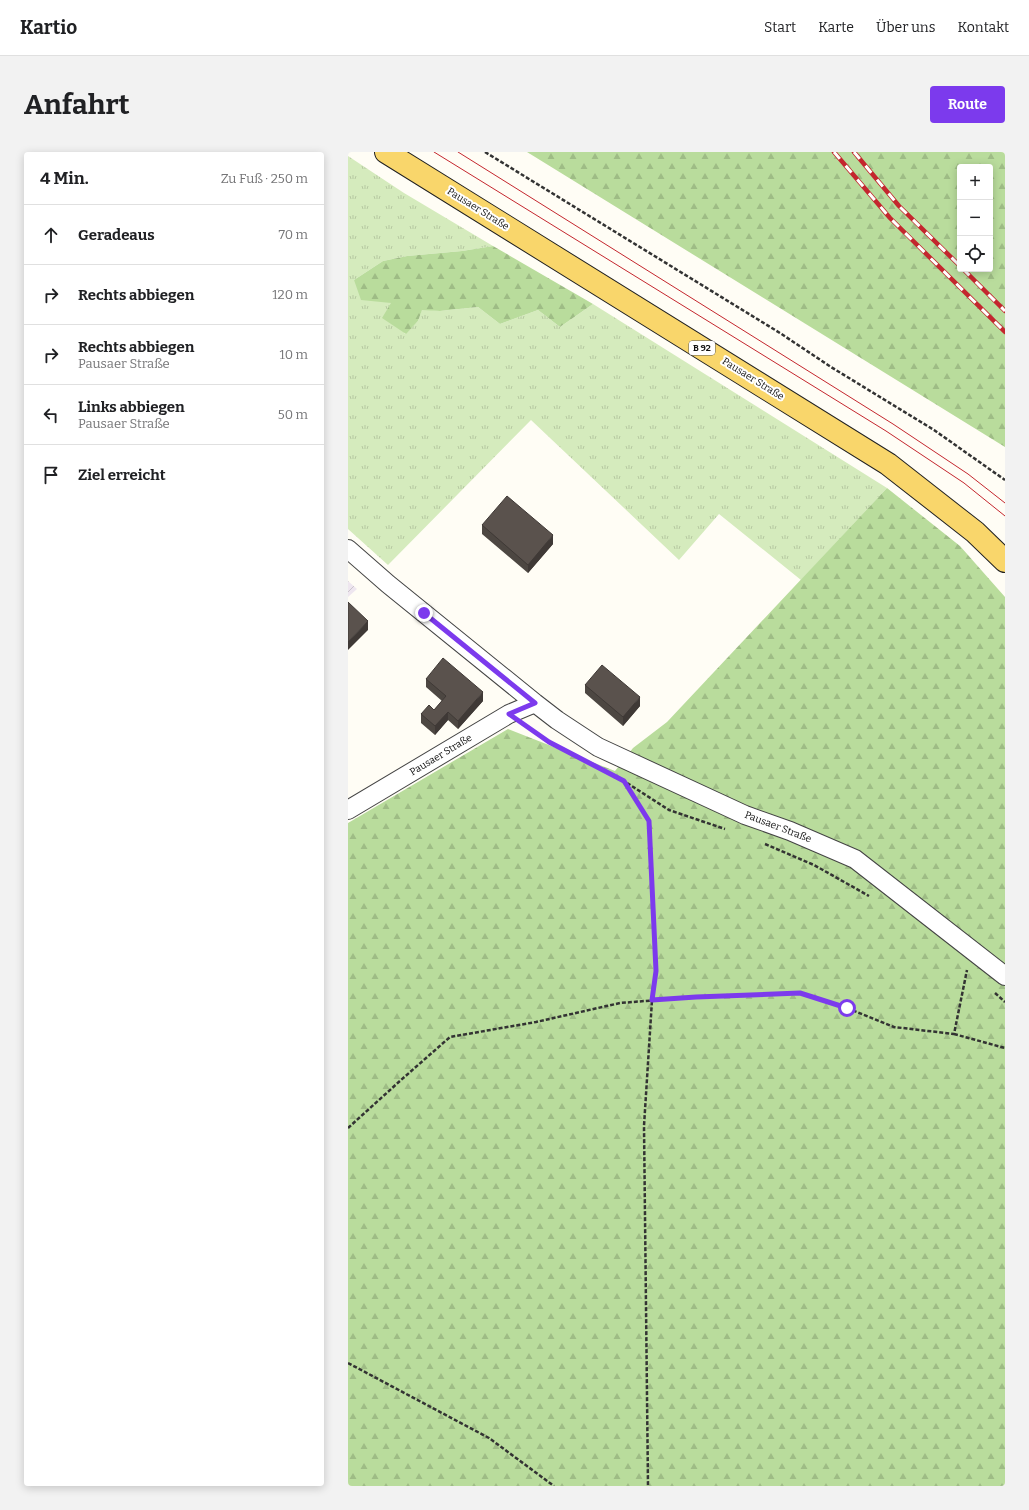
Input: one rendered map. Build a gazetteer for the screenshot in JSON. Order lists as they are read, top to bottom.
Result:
{
  "streets": {
    "main road": ["Pausaer Straße", "B 92"]
  },
  "page": {
    "header": "Kartio",
    "nav": [
      "Start",
      "Karte",
      "Über uns",
      "Kontakt"
    ],
    "buttons": "Route",
    "title": "Anfahrt",
    "heading": ["4 Min.", "Zu Fuß · 250 m"],
    "map_buttons": ["+", "−"],
    "list": [
      ["Geradeaus", "70 m"],
      ["Rechts abbiegen", "120 m"],
      ["Rechts abbiegen", "Pausaer Straße", "10 m"],
      ["Links abbiegen", "Pausaer Straße", "50 m"],
      "Ziel erreicht"
    ]
  }
}
